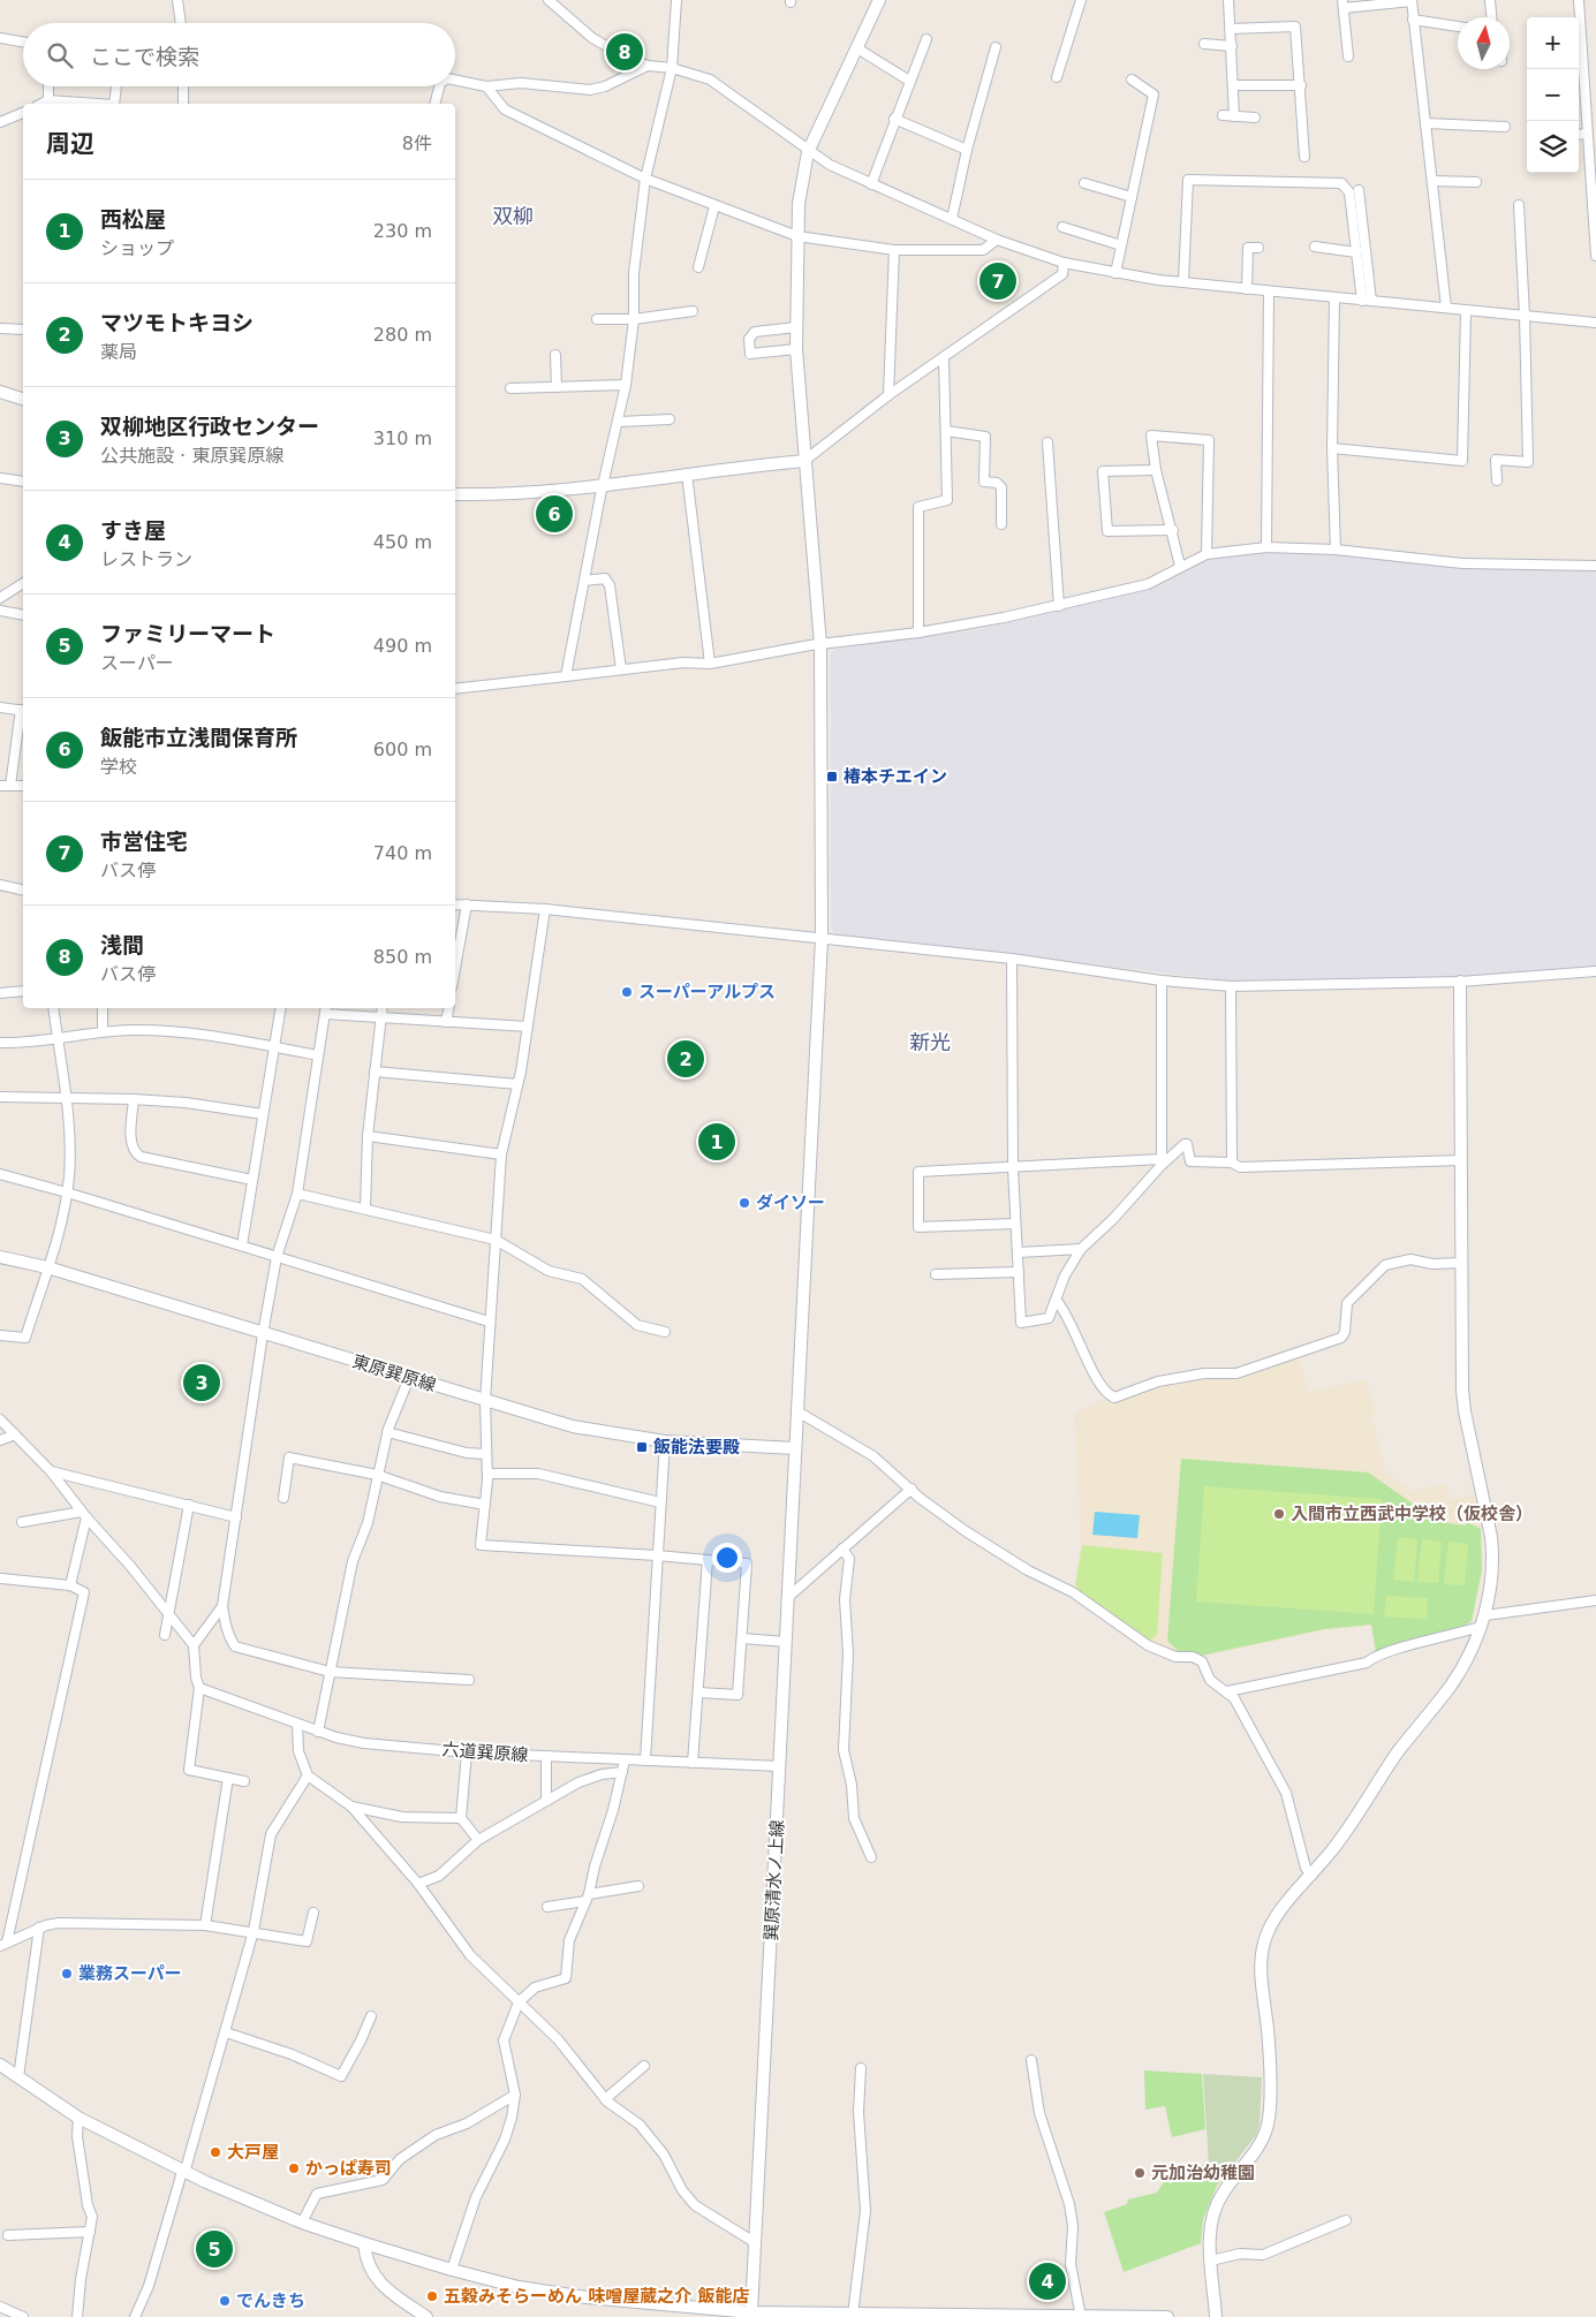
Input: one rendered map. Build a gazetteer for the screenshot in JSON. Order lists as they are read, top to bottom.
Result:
{
  "streets": {
    "street": ["東原巽原線", "六道巽原線", "巽原清水ノ上線"]
  },
  "crossings": [
    ["東原巽原線", "巽原清水ノ上線"],
    ["六道巽原線", "巽原清水ノ上線"]
  ],
  "districts": ["双柳", "新光"],
  "places": {
    "transit": ["椿本チエイン", "飯能法要殿"],
    "other": [
      "スーパーアルプス",
      "ダイソー",
      "入間市立西武中学校（仮校舎）",
      "業務スーパー",
      "大戸屋",
      "かっぱ寿司",
      "元加治幼稚園",
      "五穀みそらーめん 味噌屋蔵之介 飯能店",
      "でんきち"
    ]
  },
  "north": "top",
  "page": {
    "map_buttons": ["+", "−"],
    "search": "ここで検索",
    "pins": [
      "8",
      "7",
      "6",
      "2",
      "1",
      "3",
      "5",
      "4"
    ],
    "heading": ["周辺", "8件"],
    "list": [
      {
        "mark": "1",
        "name": "西松屋",
        "note": "ショップ",
        "value": "230 m"
      },
      {
        "mark": "2",
        "name": "マツモトキヨシ",
        "note": "薬局",
        "value": "280 m"
      },
      {
        "mark": "3",
        "name": "双柳地区行政センター",
        "note": "公共施設 · 東原巽原線",
        "value": "310 m"
      },
      {
        "mark": "4",
        "name": "すき屋",
        "note": "レストラン",
        "value": "450 m"
      },
      {
        "mark": "5",
        "name": "ファミリーマート",
        "note": "スーパー",
        "value": "490 m"
      },
      {
        "mark": "6",
        "name": "飯能市立浅間保育所",
        "note": "学校",
        "value": "600 m"
      },
      {
        "mark": "7",
        "name": "市営住宅",
        "note": "バス停",
        "value": "740 m"
      },
      {
        "mark": "8",
        "name": "浅間",
        "note": "バス停",
        "value": "850 m"
      }
    ]
  }
}
